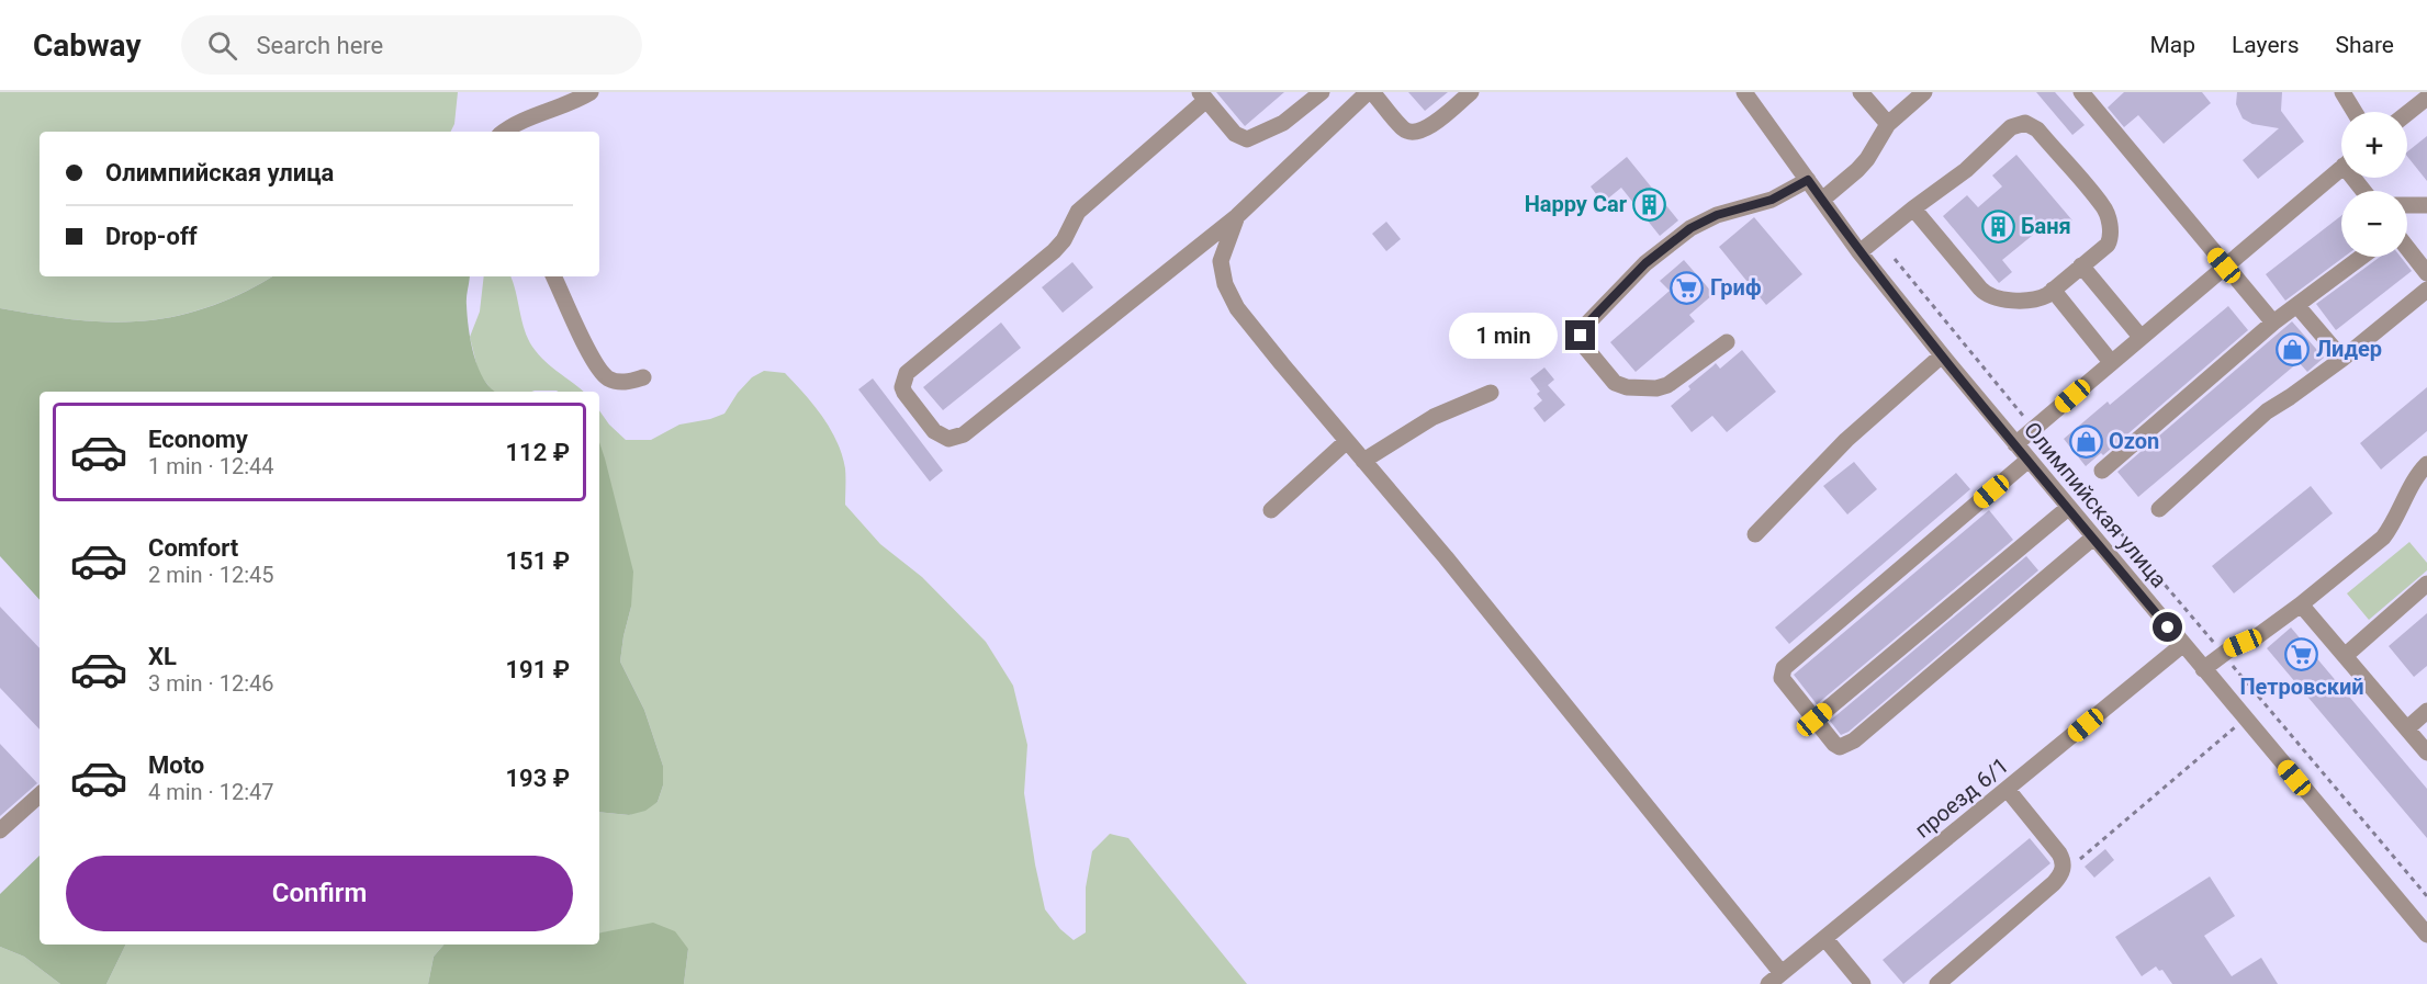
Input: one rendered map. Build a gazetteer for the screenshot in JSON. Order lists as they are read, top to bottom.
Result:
{
  "streets": {
    "street": ["Олимпийская улица", "проезд 6/1"]
  },
  "crossings": [
    ["Олимпийская улица", "проезд 6/1"]
  ],
  "places": {
    "building": ["Happy Car", "Баня"],
    "supermarket": ["Гриф", "Петровский"],
    "shop": ["Лидер", "Ozon"]
  },
  "page": {
    "header": "Cabway",
    "search": "Search here",
    "nav": ["Map", "Layers", "Share"],
    "map_buttons": ["+", "−"],
    "banner": ["Олимпийская улица", "Drop-off"],
    "bubble": "1 min",
    "list": [
      {
        "name": "Economy",
        "note": "1 min · 12:44",
        "value": "112 ₽"
      },
      {
        "name": "Comfort",
        "note": "2 min · 12:45",
        "value": "151 ₽"
      },
      {
        "name": "XL",
        "note": "3 min · 12:46",
        "value": "191 ₽"
      },
      {
        "name": "Moto",
        "note": "4 min · 12:47",
        "value": "193 ₽"
      }
    ],
    "buttons": "Confirm"
  }
}
